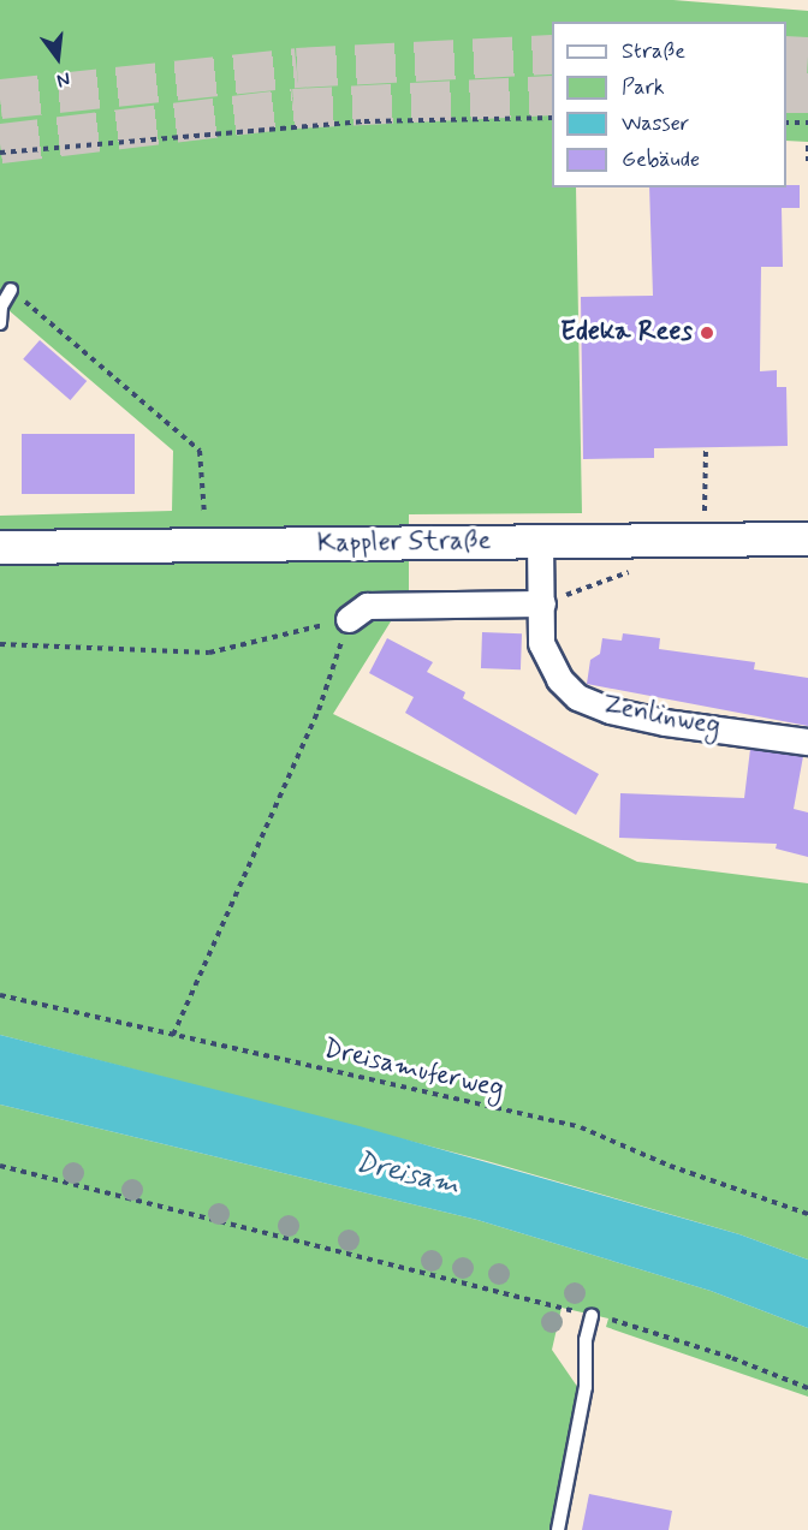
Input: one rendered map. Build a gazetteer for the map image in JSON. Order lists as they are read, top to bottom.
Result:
{
  "streets": {
    "street": ["Kappler Straße", "Zenlinweg"],
    "path": ["Dreisamuferweg"]
  },
  "crossings": [
    ["Kappler Straße", "Zenlinweg"]
  ],
  "water": ["Dreisam"],
  "places": ["Edeka Rees"],
  "legend": [
    "Straße",
    "Park",
    "Wasser",
    "Gebäude"
  ],
  "north": "bottom"
}
